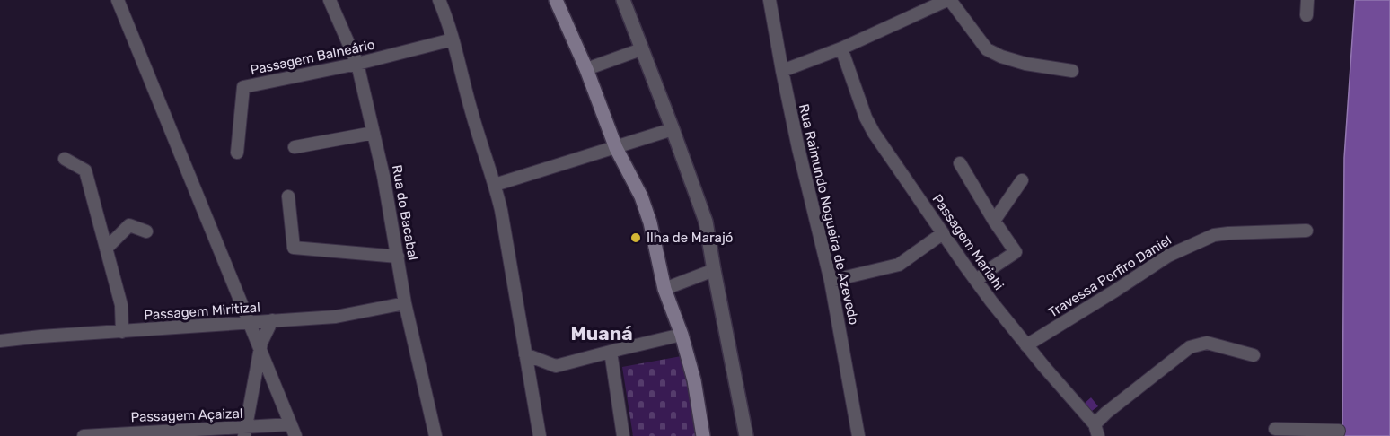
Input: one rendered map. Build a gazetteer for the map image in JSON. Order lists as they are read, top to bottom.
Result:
{
  "streets": {
    "street": [
      "Passagem Balneário",
      "Rua do Bacabal",
      "Rua Raimundo Nogueira de Azevedo",
      "Passagem Mariahi",
      "Travessa Porfiro Daniel",
      "Passagem Miritizal",
      "Passagem Açaizal"
    ]
  },
  "crossings": [
    ["Passagem Balneário", "Rua do Bacabal"],
    ["Rua do Bacabal", "Passagem Miritizal"],
    ["Passagem Mariahi", "Travessa Porfiro Daniel"]
  ],
  "districts": ["Muaná"],
  "places": ["Ilha de Marajó"]
}
